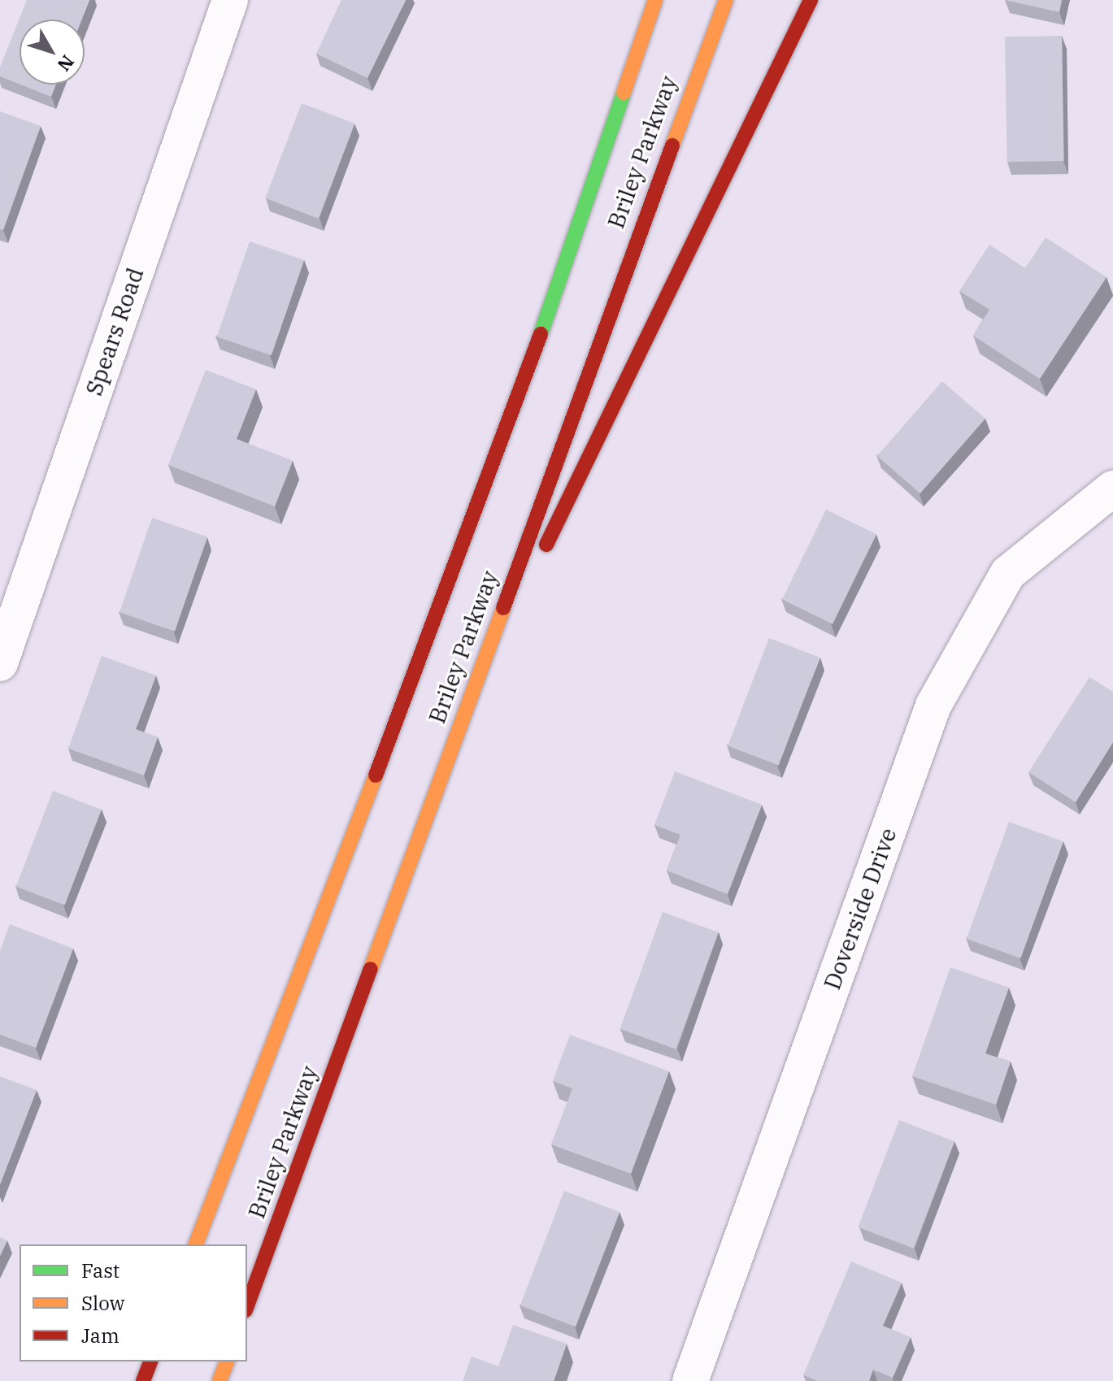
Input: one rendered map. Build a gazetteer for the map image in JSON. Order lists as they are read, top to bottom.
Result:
{
  "streets": {
    "highway": ["Briley Parkway"],
    "street": ["Spears Road", "Doverside Drive"]
  },
  "legend": ["Fast", "Slow", "Jam"],
  "north": "bottom right"
}
